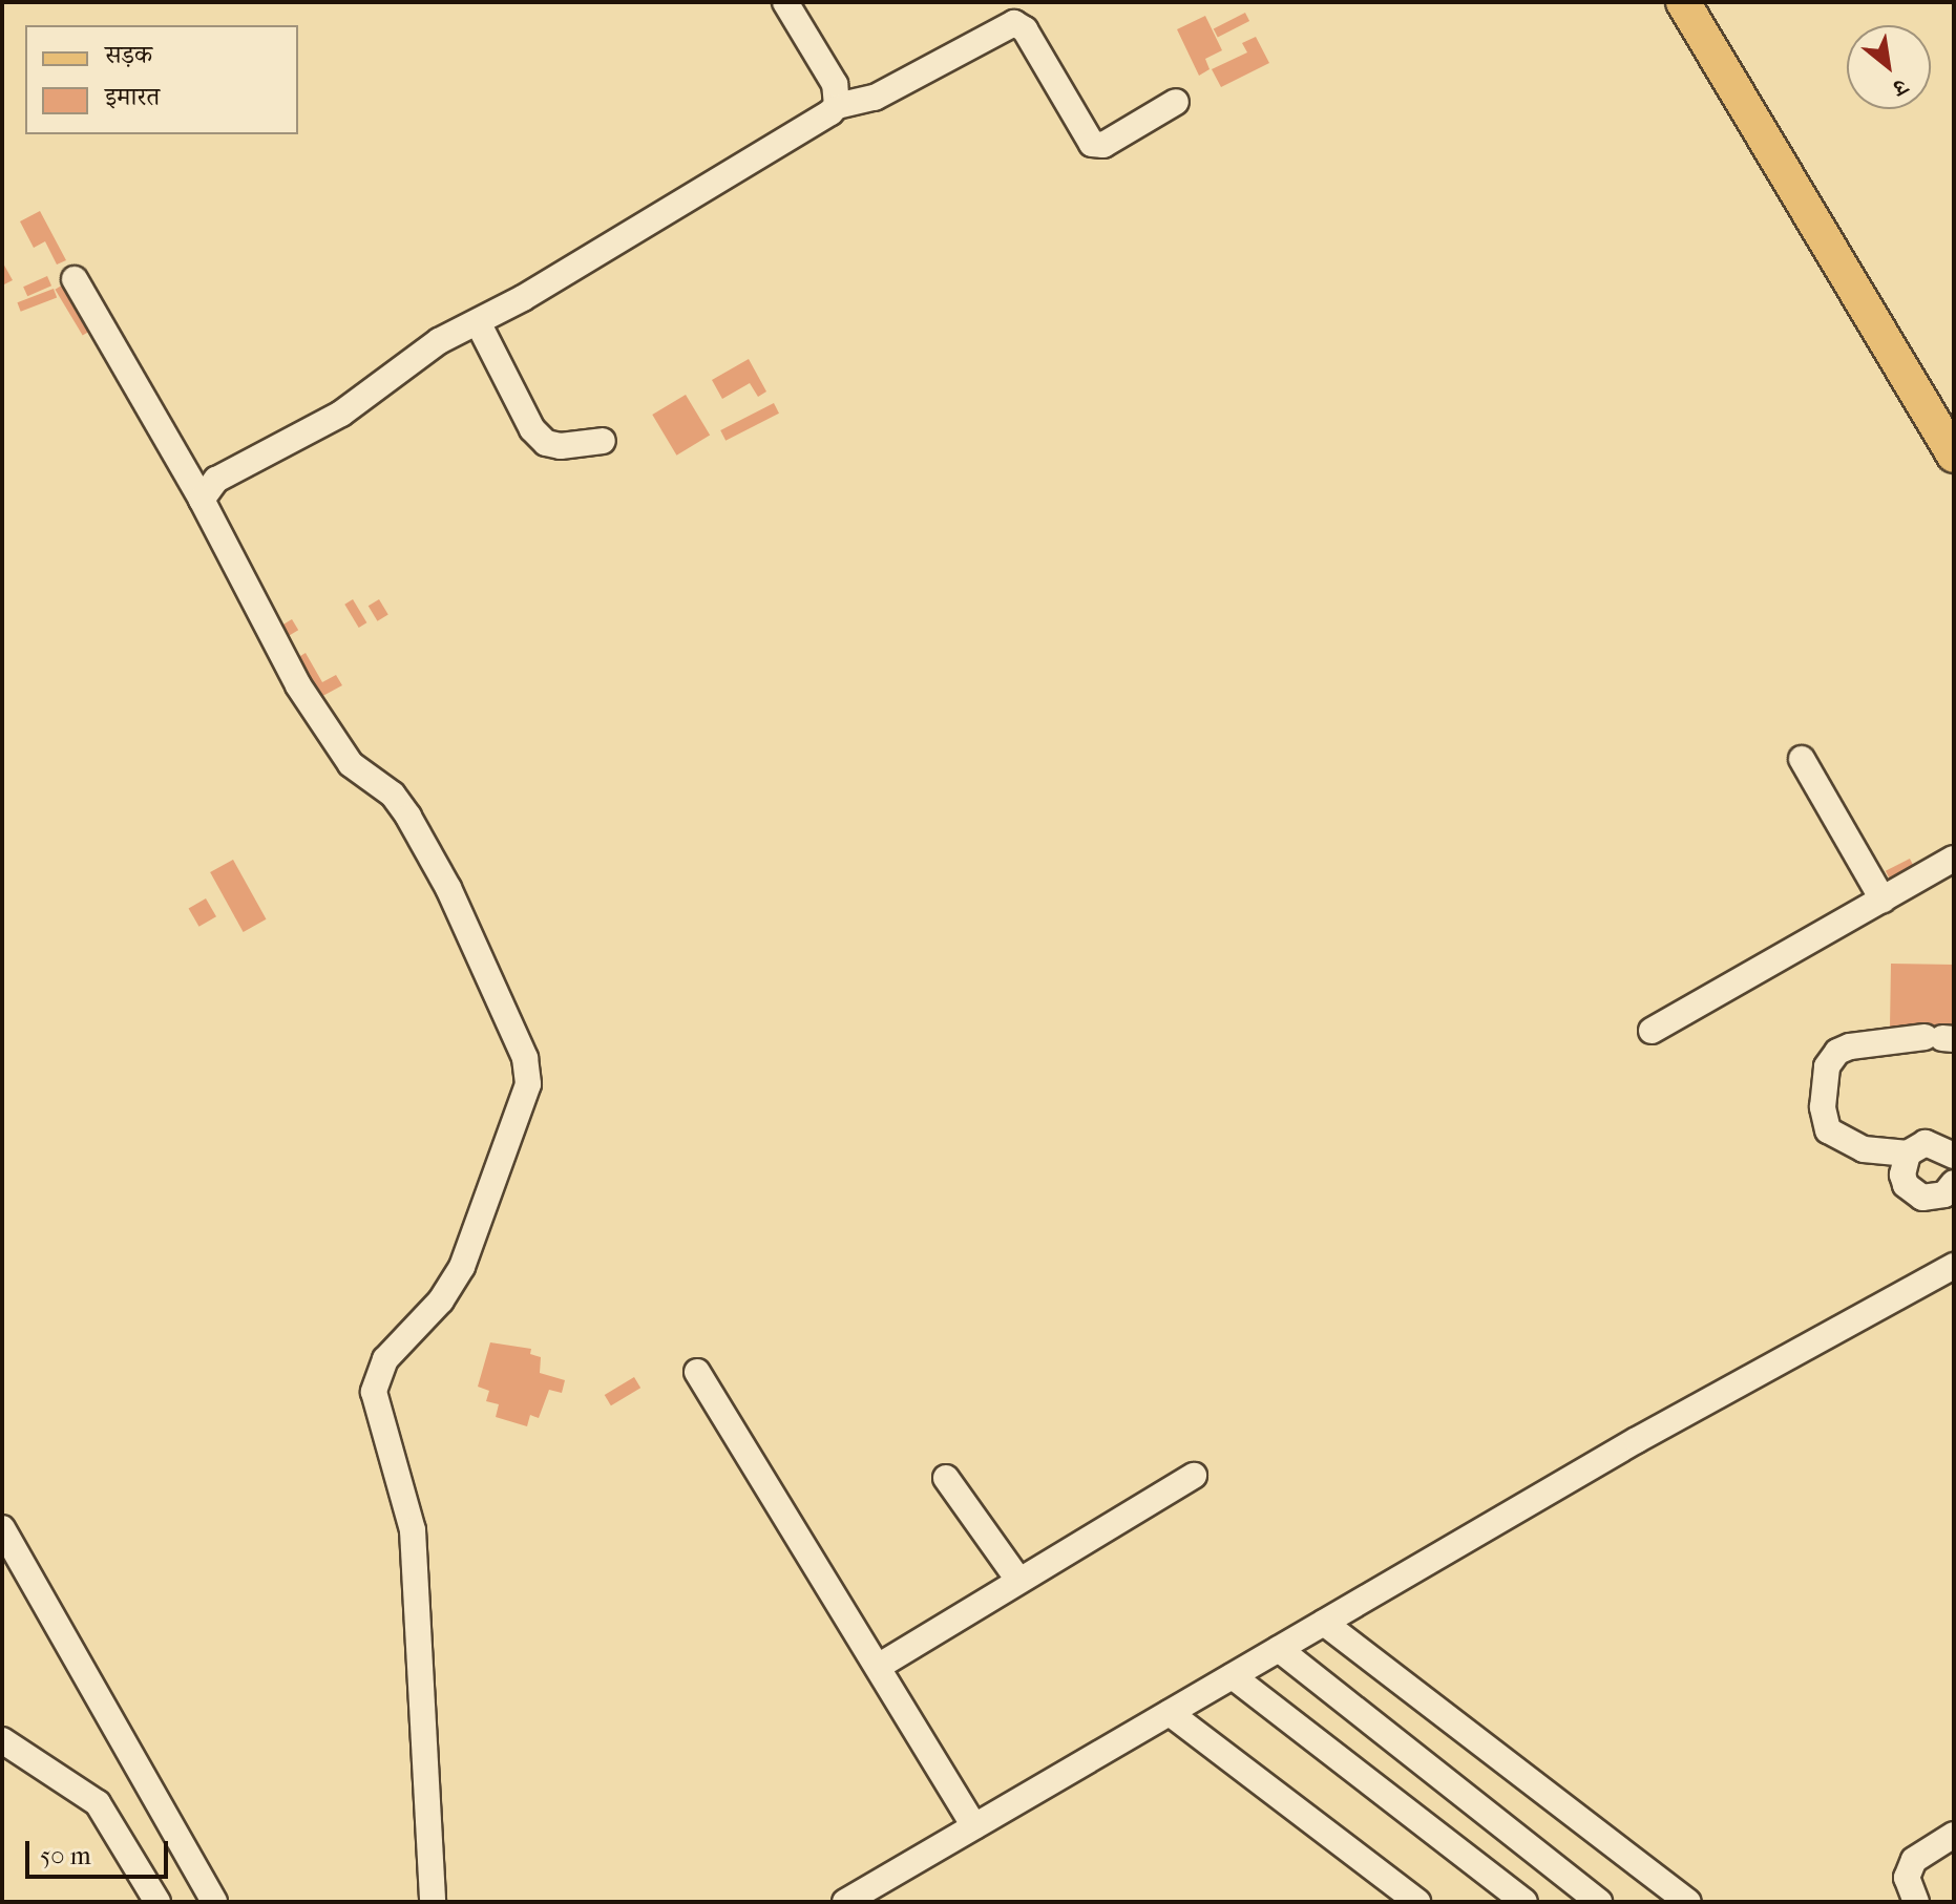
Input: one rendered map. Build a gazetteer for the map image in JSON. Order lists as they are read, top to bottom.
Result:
{
  "legend": ["सड़क", "इमारत"],
  "scale_bar": "50 m",
  "north": "bottom right"
}
